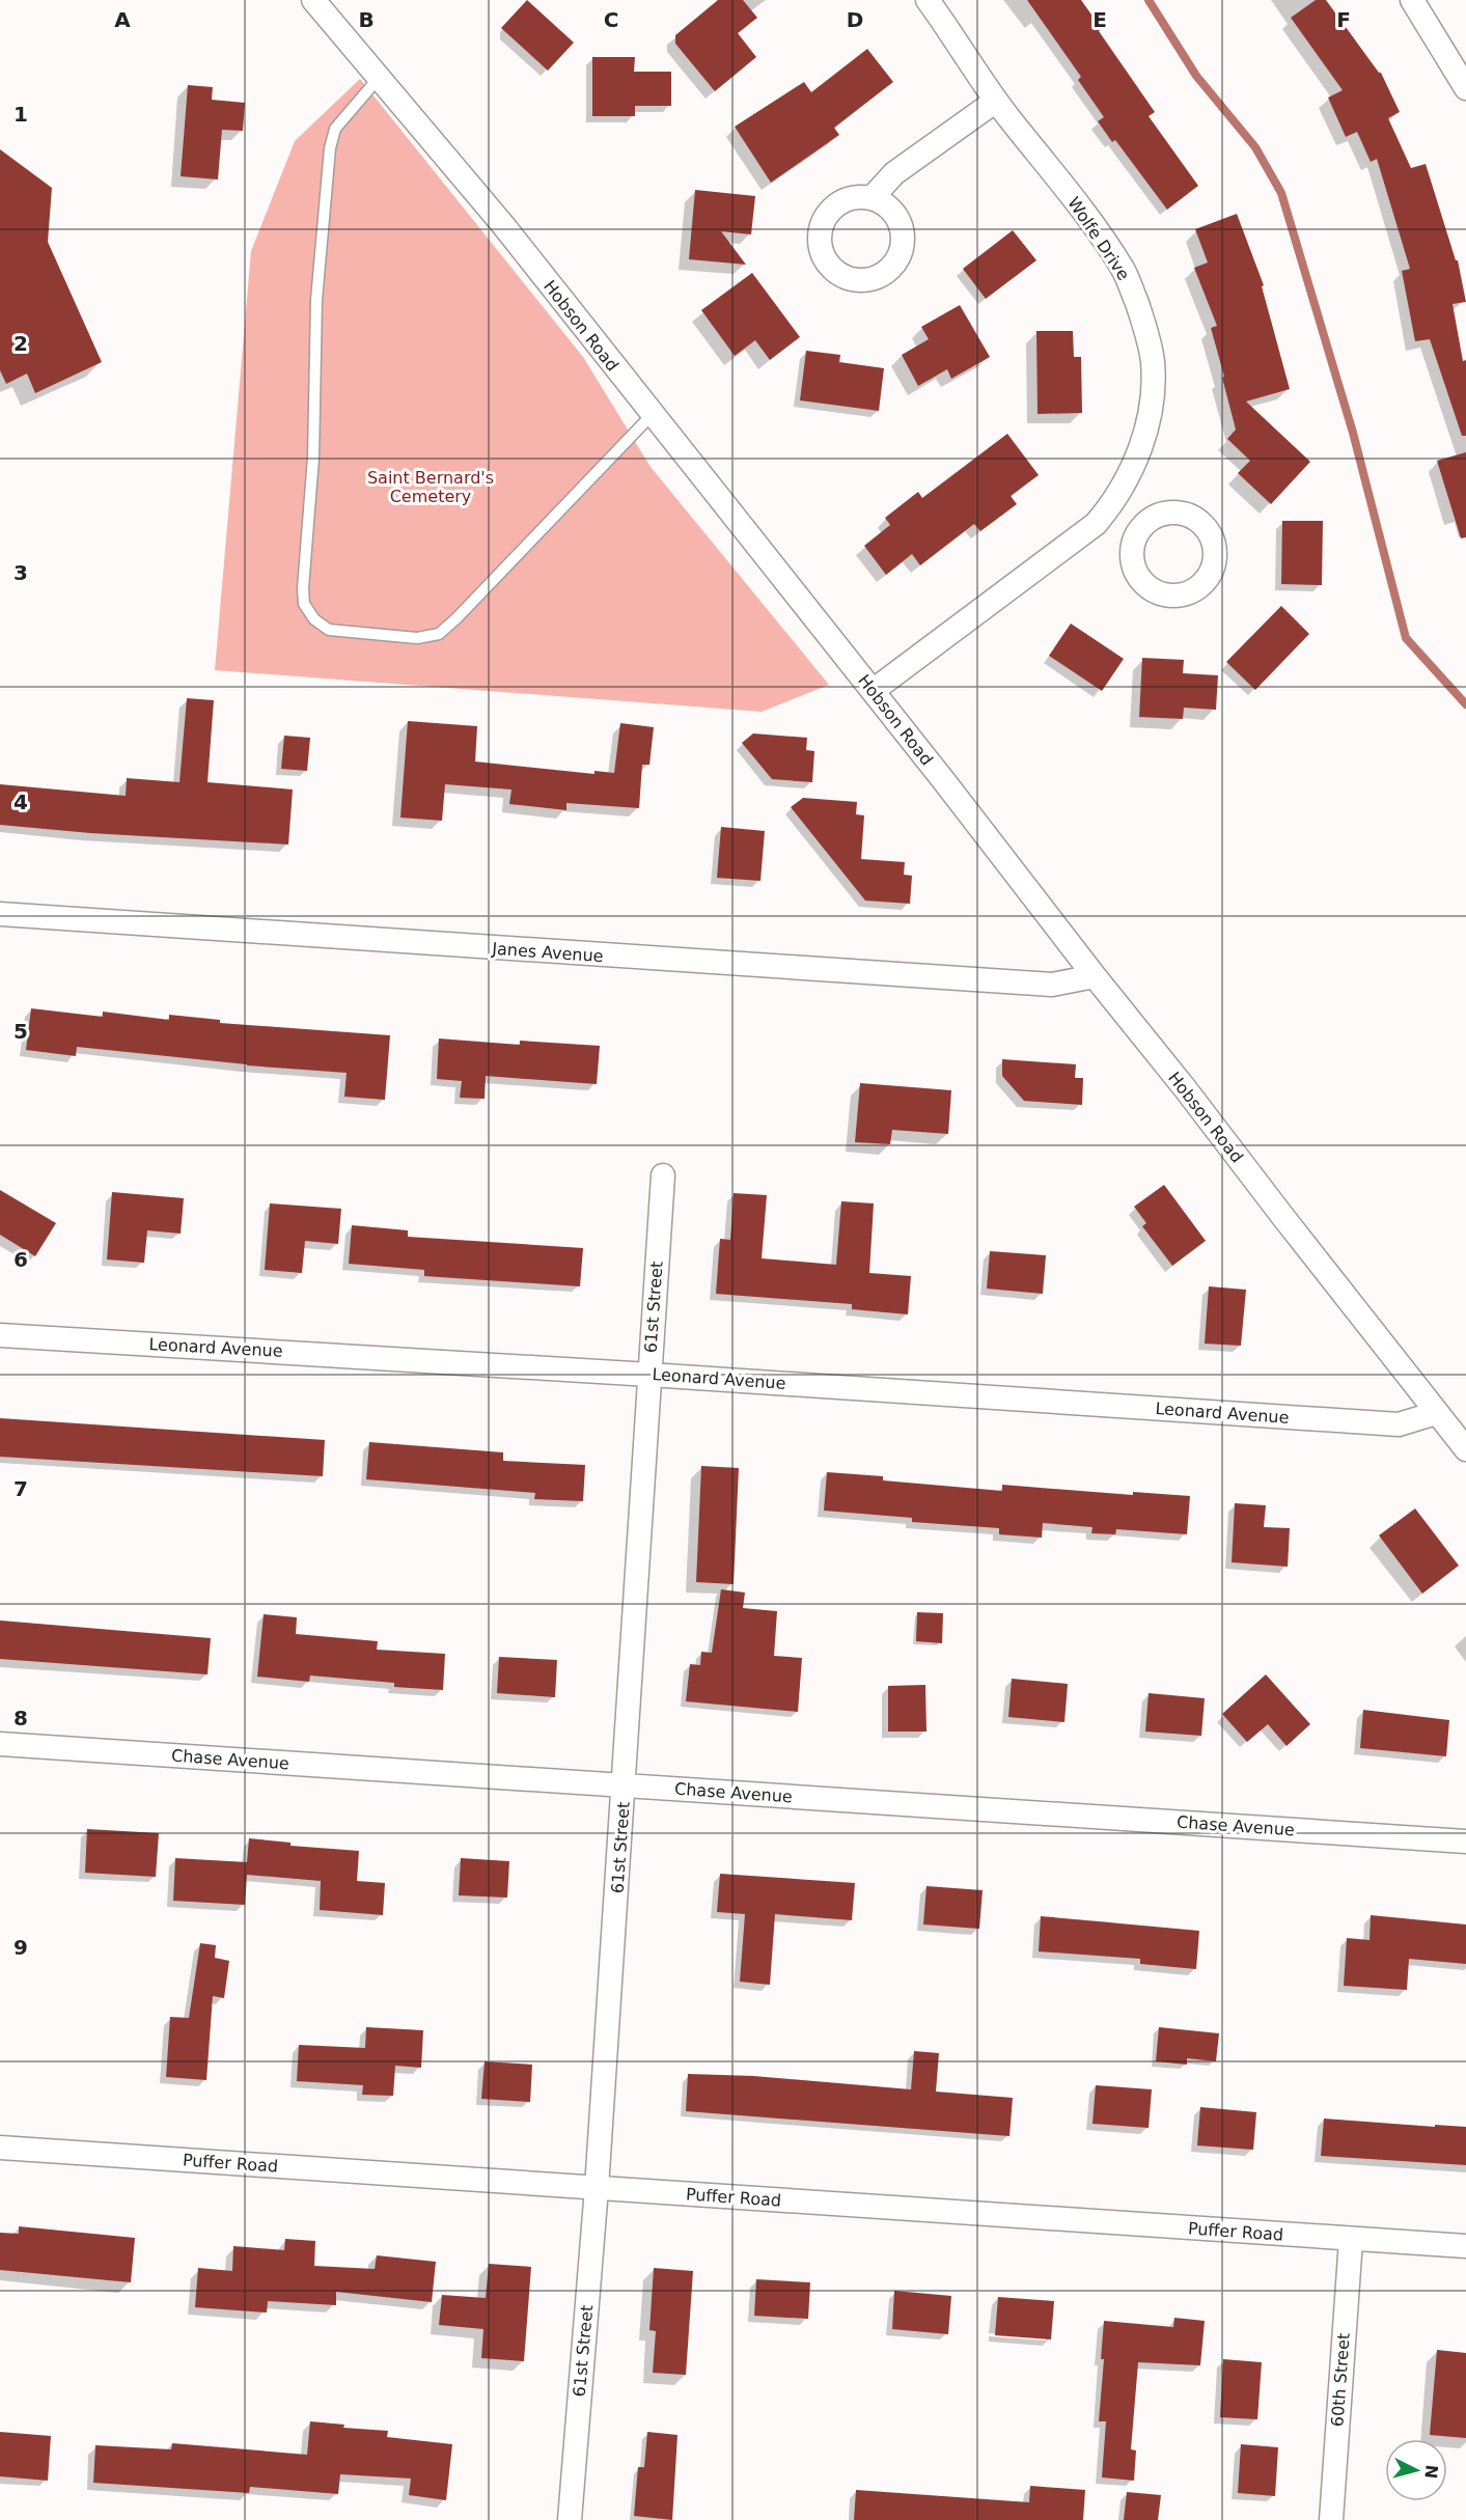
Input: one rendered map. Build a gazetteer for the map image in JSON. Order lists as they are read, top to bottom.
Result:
{
  "streets": {
    "street": [
      "Wolfe Drive",
      "Hobson Road",
      "Janes Avenue",
      "61st Street",
      "Leonard Avenue",
      "Chase Avenue",
      "Puffer Road",
      "60th Street"
    ]
  },
  "crossings": [
    ["Wolfe Drive", "Hobson Road"],
    ["Hobson Road", "Janes Avenue"],
    ["Hobson Road", "Leonard Avenue"],
    ["61st Street", "Leonard Avenue"],
    ["61st Street", "Chase Avenue"],
    ["61st Street", "Puffer Road"],
    ["Puffer Road", "60th Street"]
  ],
  "parks": ["Saint Bernard's Cemetery"],
  "north": "right",
  "grid": {
    "columns": [
      "A",
      "B",
      "C",
      "D",
      "E",
      "F"
    ],
    "rows": [
      "1",
      "2",
      "3",
      "4",
      "5",
      "6",
      "7",
      "8",
      "9"
    ]
  }
}
